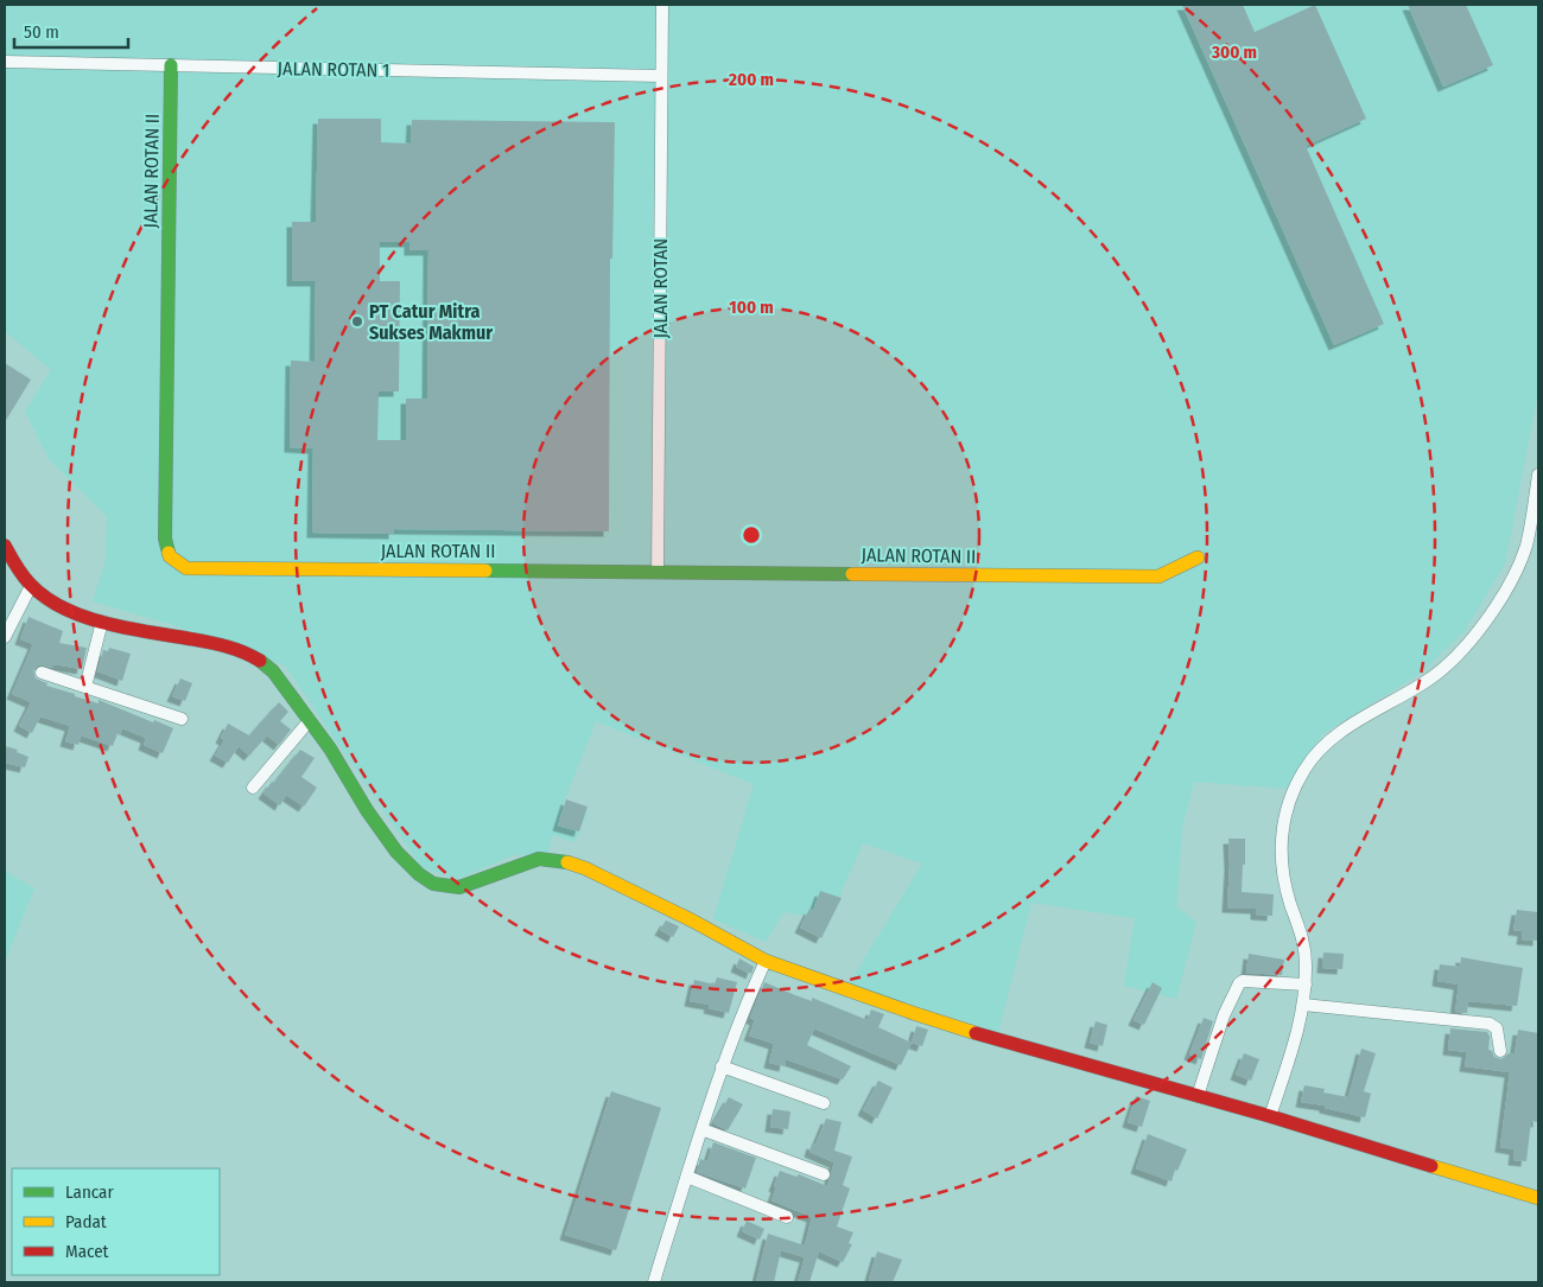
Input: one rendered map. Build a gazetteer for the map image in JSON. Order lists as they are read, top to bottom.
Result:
{
  "streets": {
    "street": ["JALAN ROTAN 1", "JALAN ROTAN II", "JALAN ROTAN"]
  },
  "crossings": [
    ["JALAN ROTAN 1", "JALAN ROTAN II"],
    ["JALAN ROTAN 1", "JALAN ROTAN"],
    ["JALAN ROTAN II", "JALAN ROTAN"]
  ],
  "places": ["PT Catur Mitra Sukses Makmur"],
  "legend": ["Lancar", "Padat", "Macet"],
  "scale_bar": "50 m",
  "rings": ["300 m", "200 m", "100 m"]
}
